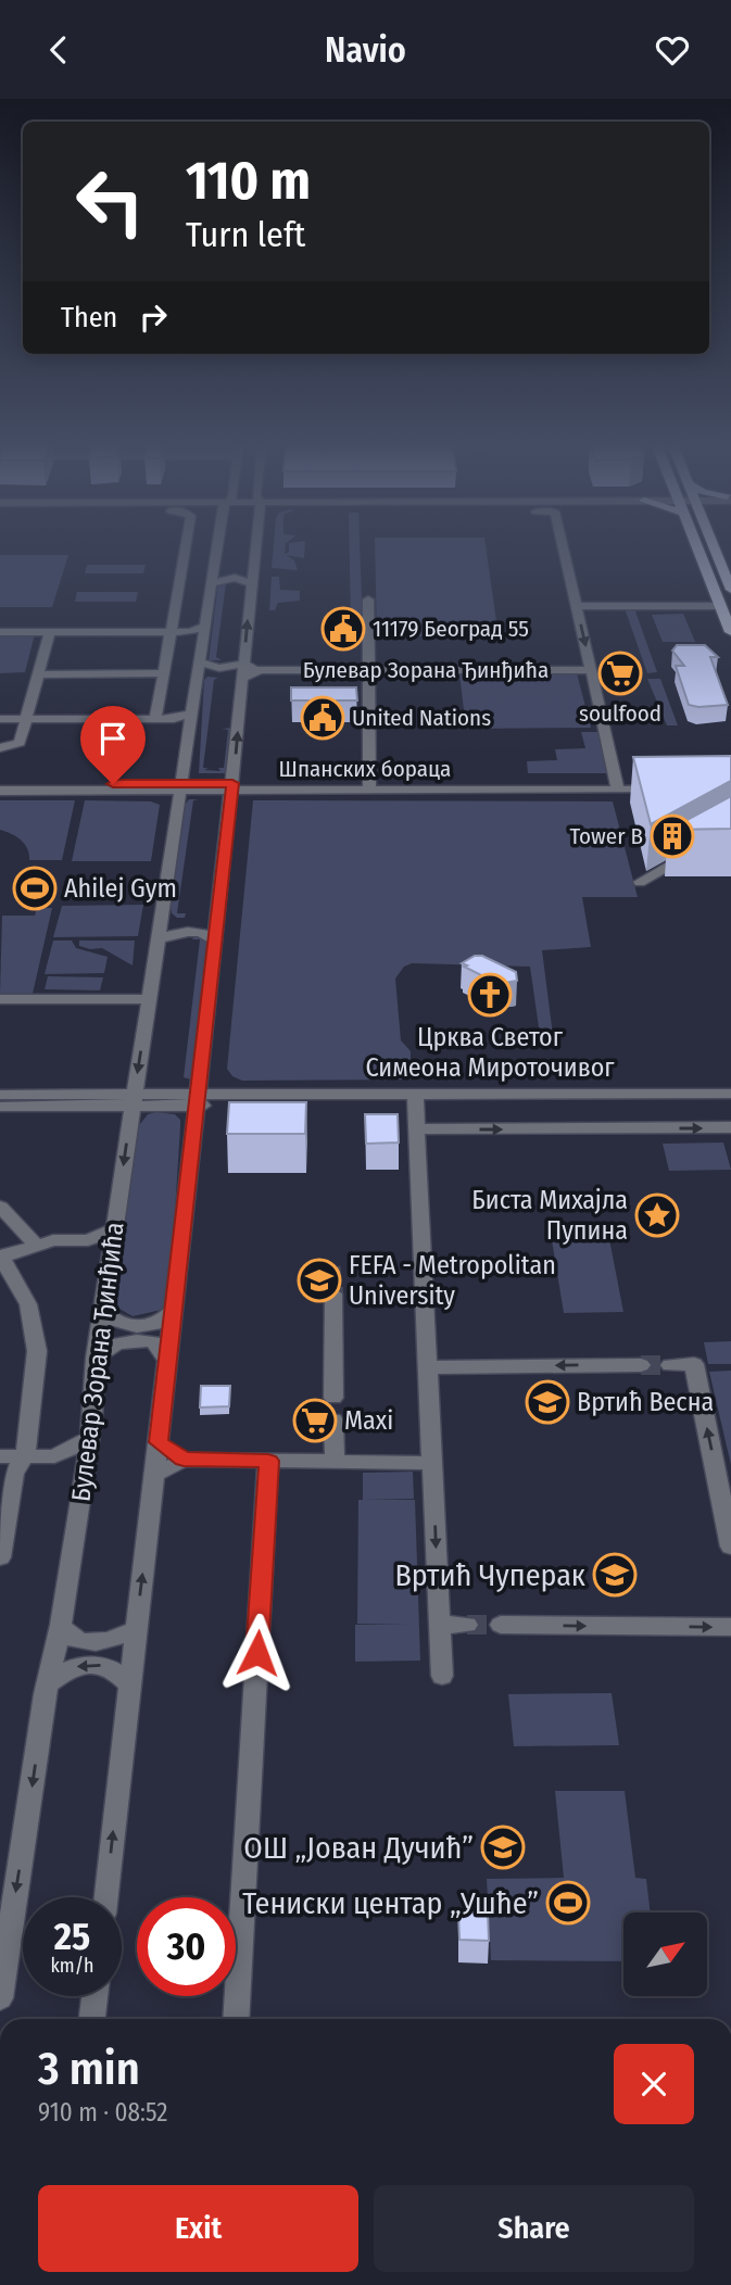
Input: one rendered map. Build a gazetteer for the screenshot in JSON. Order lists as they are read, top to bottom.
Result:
{
  "streets": {
    "street": ["Булевар Зорана Ђинђића", "Шпанских бораца"]
  },
  "crossings": [
    ["Булевар Зорана Ђинђића", "Шпанских бораца"]
  ],
  "places": {
    "public building": ["11179 Београд 55", "United Nations"],
    "supermarket": ["soulfood", "Maxi"],
    "building": ["Tower B"],
    "sports": ["Ahilej Gym", "Тениски центар „Ушће”"],
    "church": ["Црква Светог Симеона Мироточивог"],
    "place": ["Биста Михајла Пупина"],
    "school or university": [
      "FEFA - Metropolitan University",
      "Вртић Весна",
      "Вртић Чуперак",
      "ОШ „Јован Дучић”"
    ]
  },
  "north": "top right",
  "page": {
    "header": "Navio",
    "turn": ["110 m", "Turn left"],
    "then": "Then",
    "speed": "25 km/h",
    "limit": "30",
    "heading": ["3 min", "910 m · 08:52"],
    "buttons": ["Exit", "Share"]
  }
}
